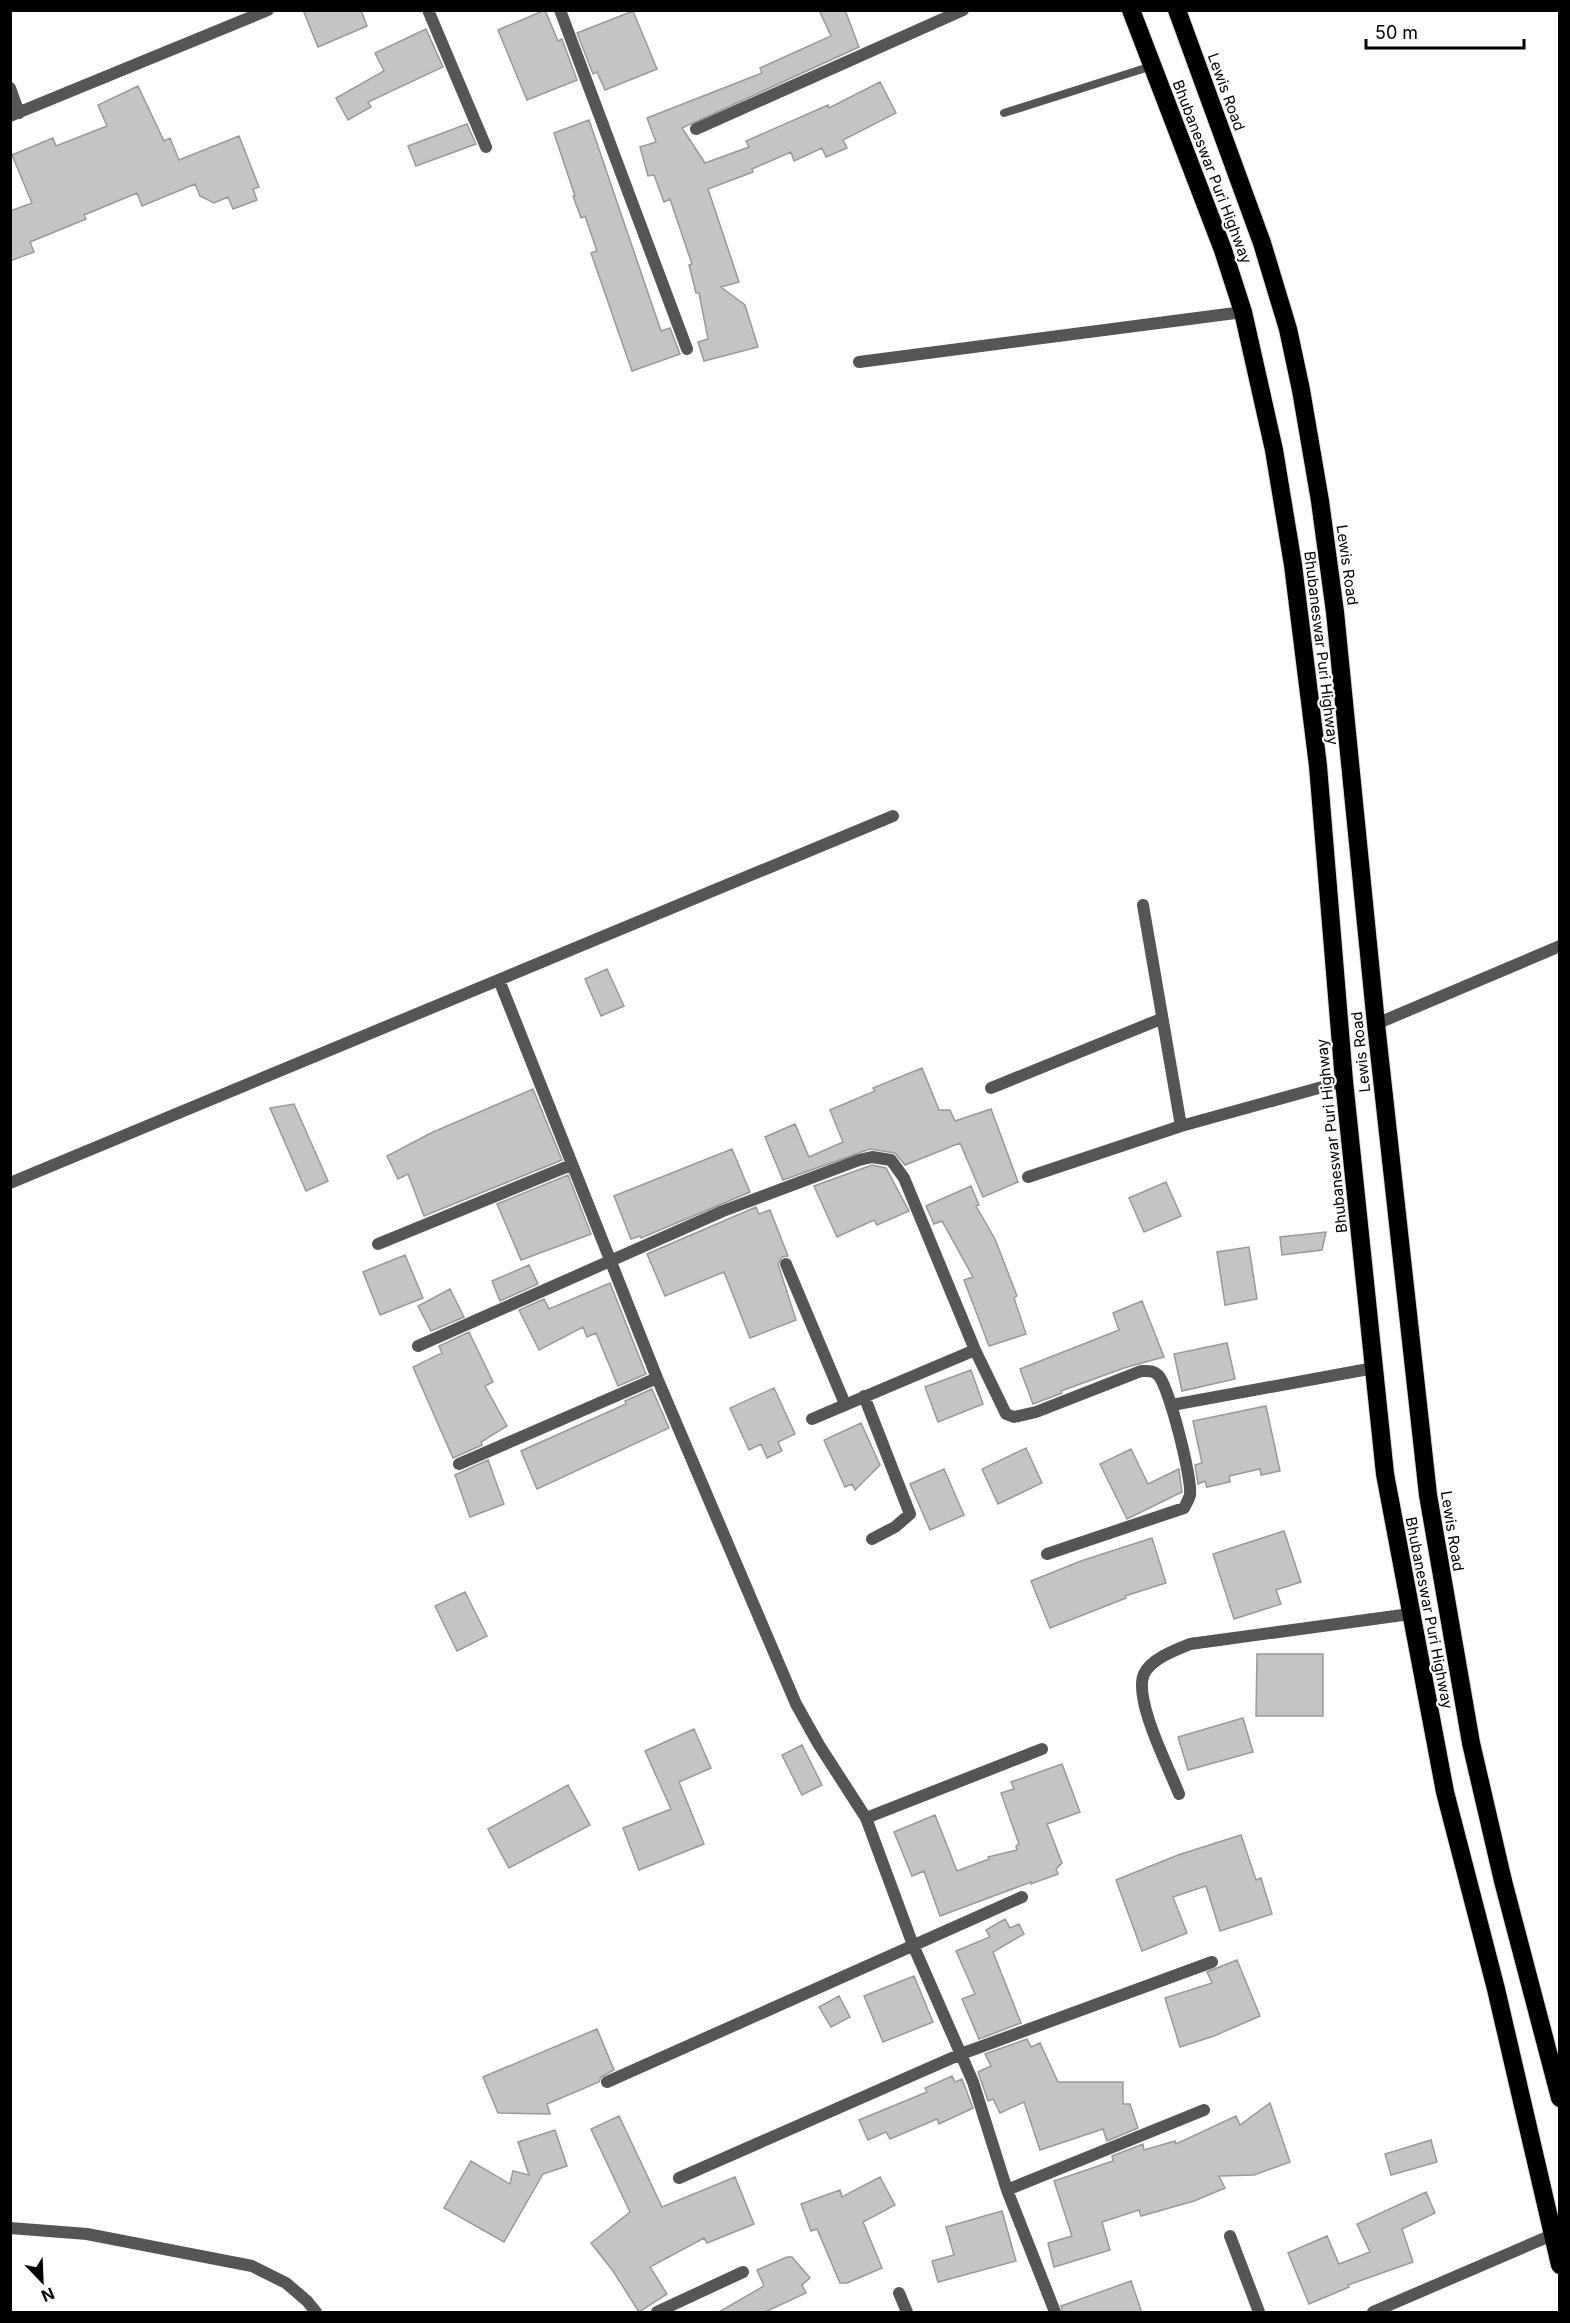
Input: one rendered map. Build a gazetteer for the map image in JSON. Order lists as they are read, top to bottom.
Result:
{
  "streets": {
    "highway": ["Lewis Road", "Bhubaneswar Puri Highway"]
  },
  "scale_bar": "50 m",
  "north": "bottom right"
}
